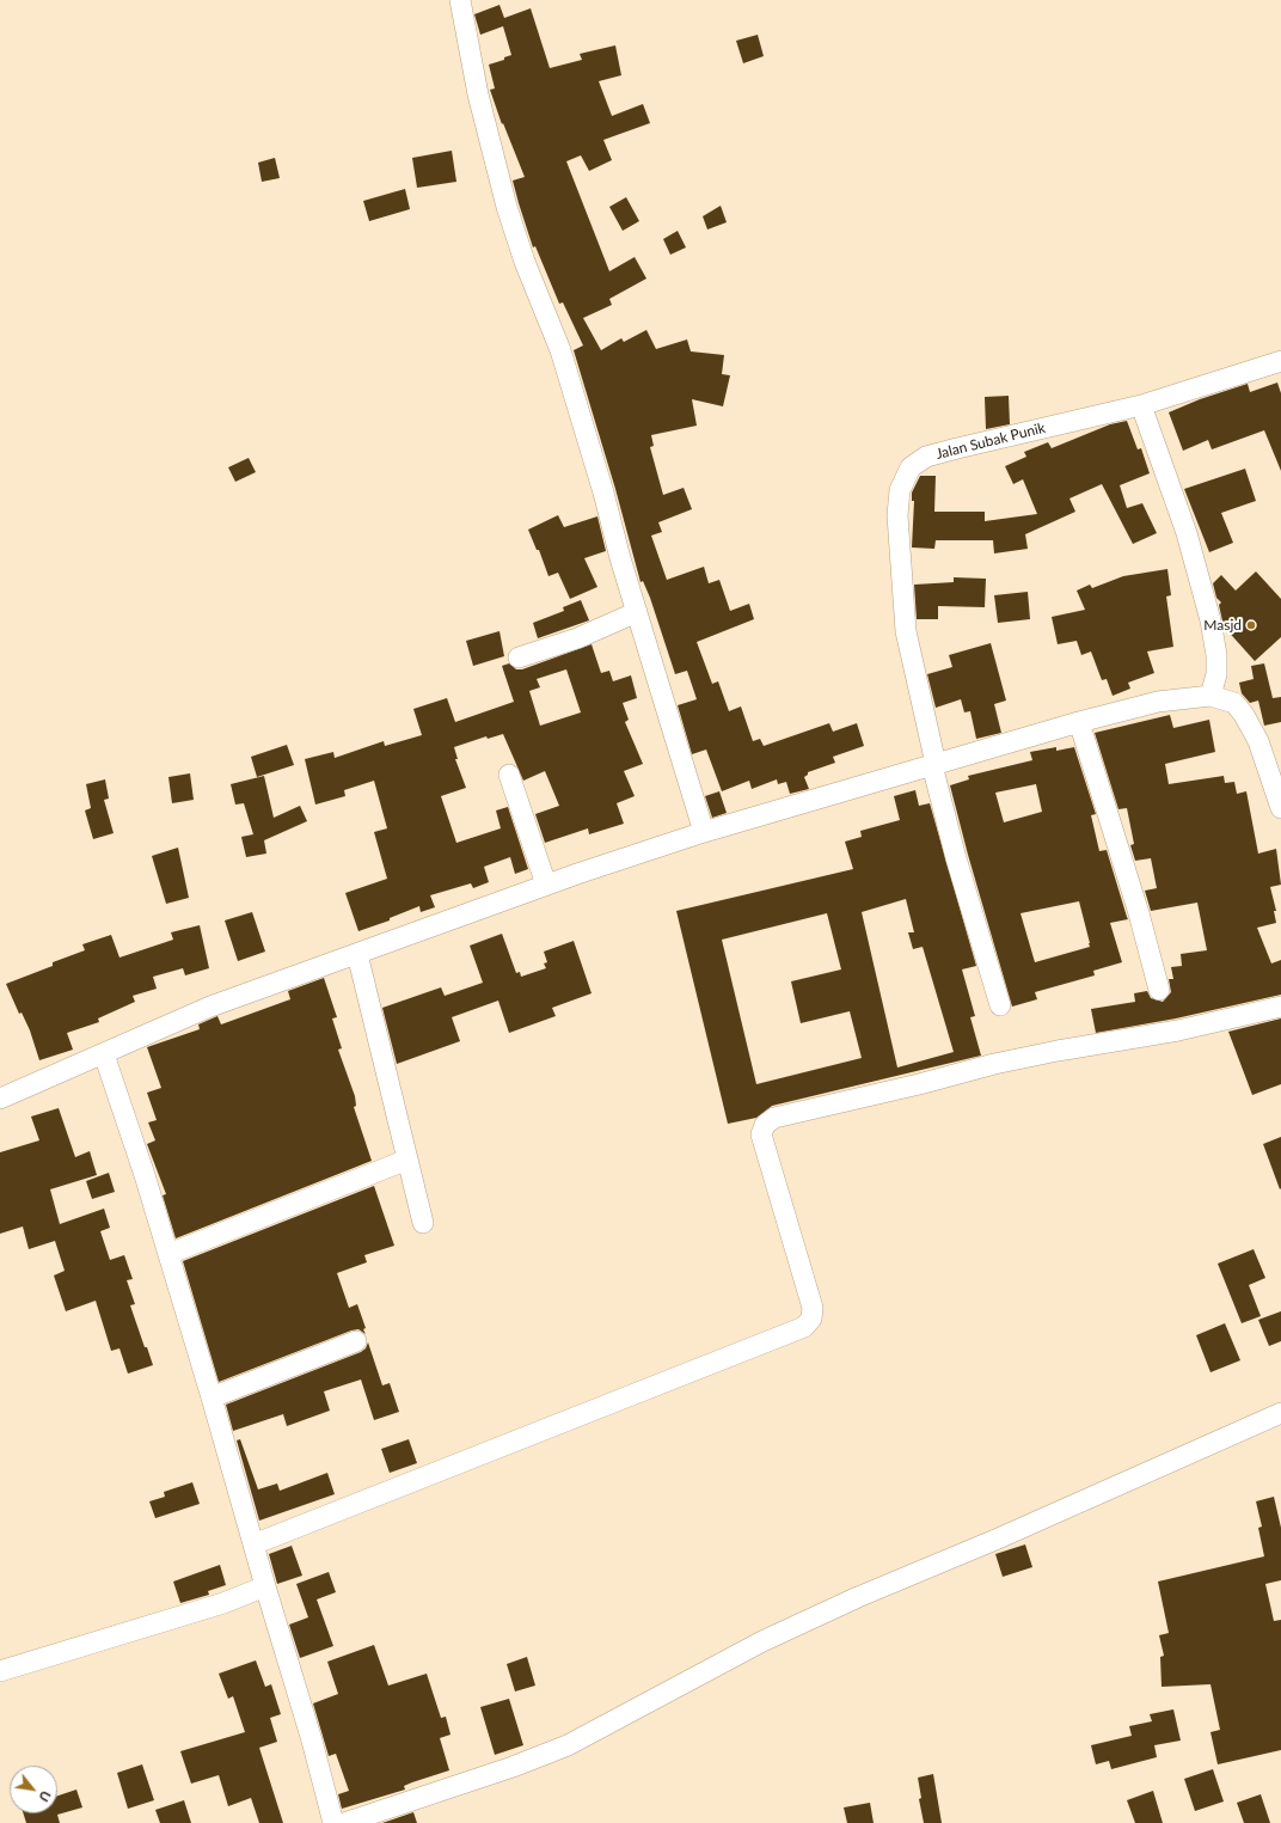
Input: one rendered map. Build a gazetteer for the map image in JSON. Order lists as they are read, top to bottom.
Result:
{
  "streets": {
    "street": ["Jalan Subak Punik"]
  },
  "places": ["Masjd"],
  "north": "bottom right"
}
